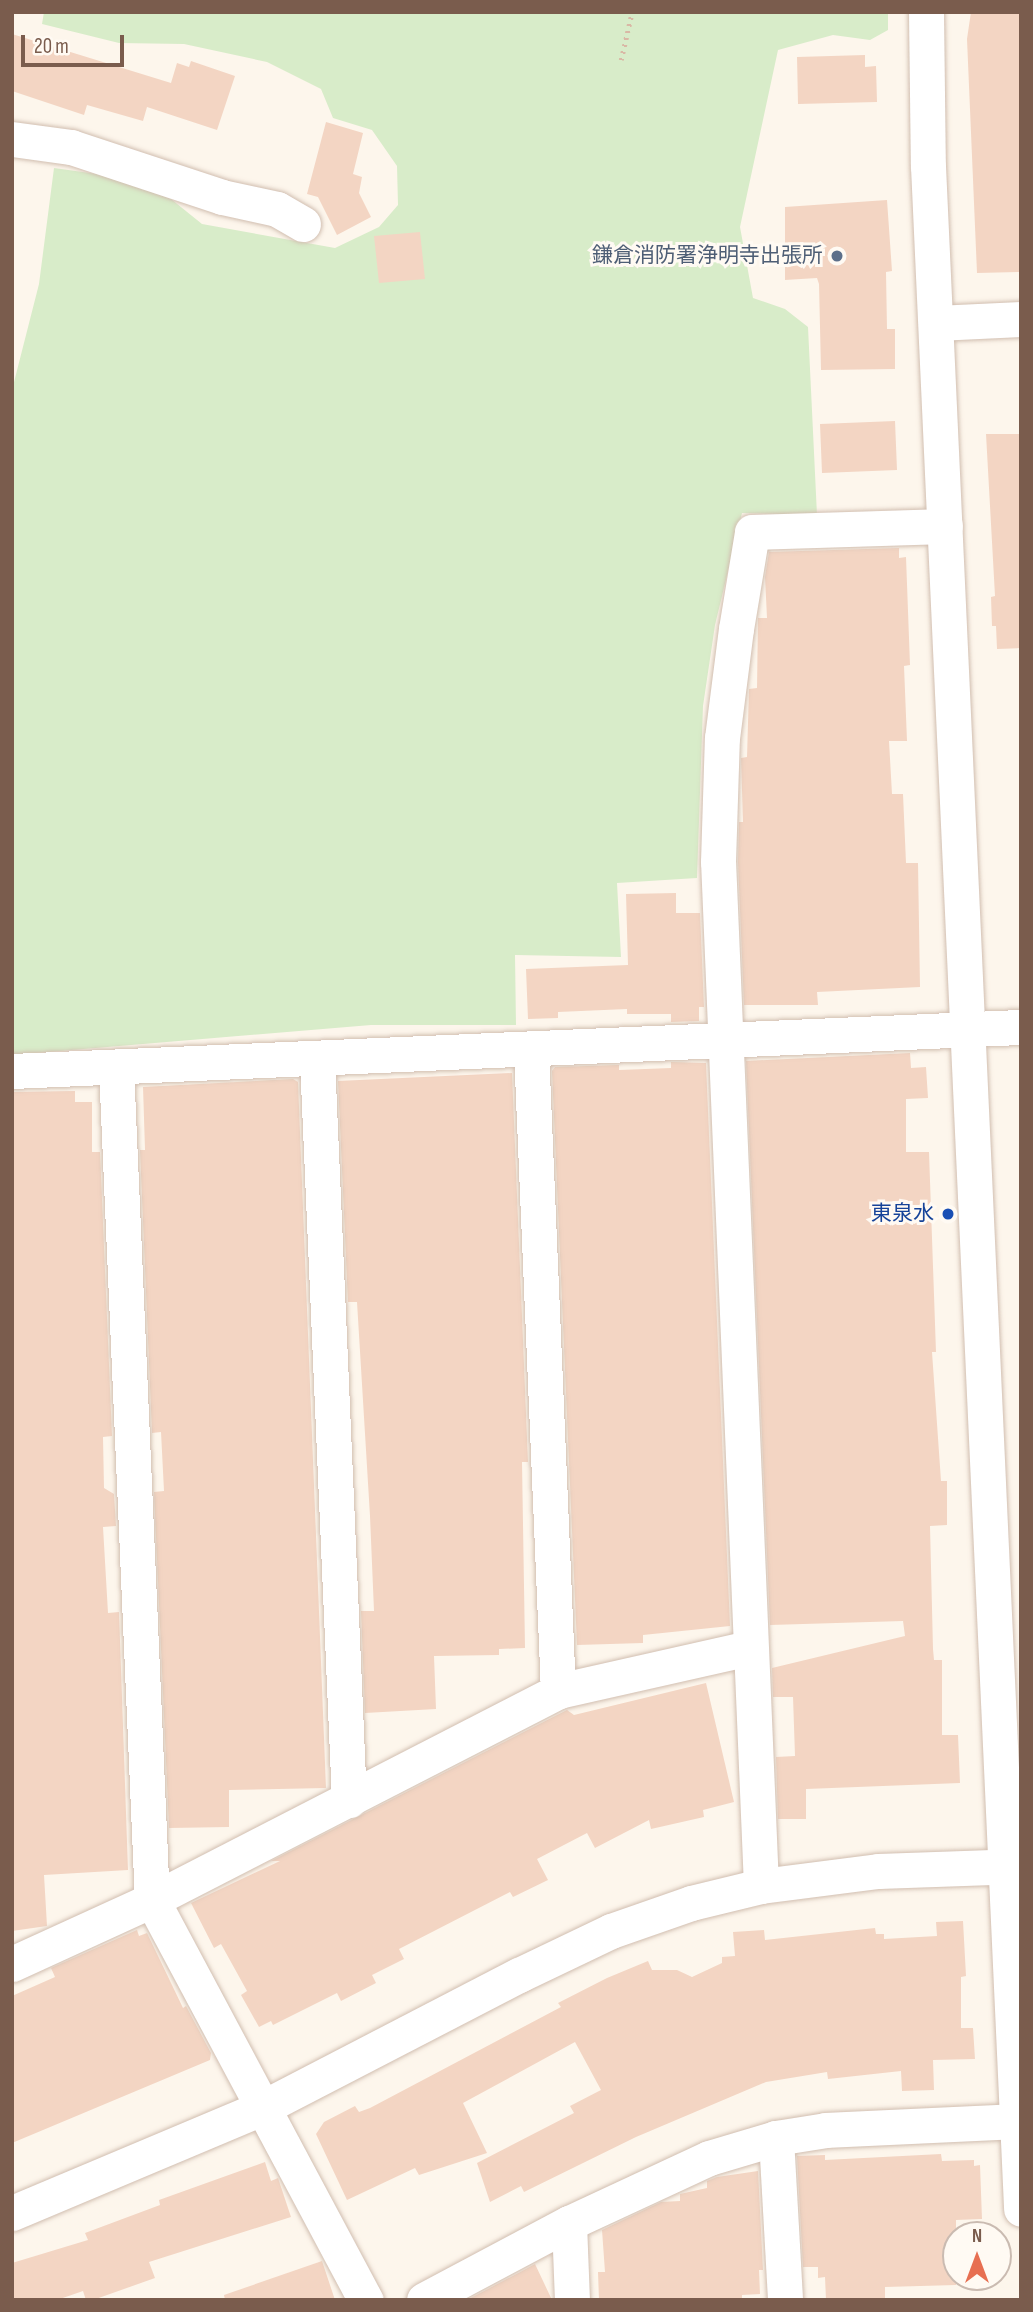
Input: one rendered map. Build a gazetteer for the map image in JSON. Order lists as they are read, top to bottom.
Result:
{
  "places": ["鎌倉消防署浄明寺出張所", "東泉水"],
  "scale_bar": "20 m",
  "north": "top"
}
